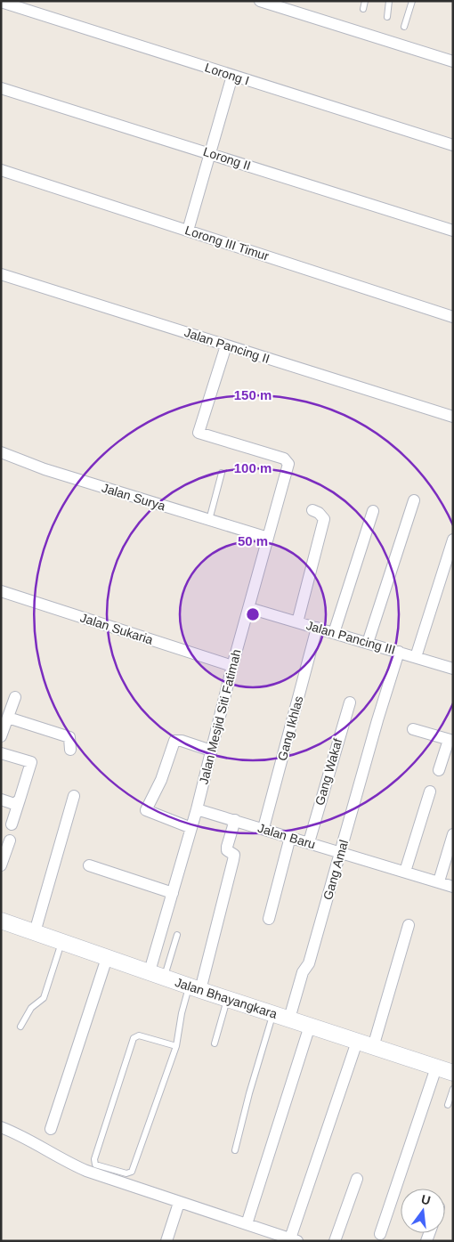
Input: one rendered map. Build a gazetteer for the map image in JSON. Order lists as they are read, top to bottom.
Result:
{
  "streets": {
    "main road": ["Jalan Bhayangkara"],
    "street": [
      "Lorong I",
      "Lorong II",
      "Lorong III Timur",
      "Jalan Pancing II",
      "Jalan Surya",
      "Jalan Sukaria",
      "Jalan Pancing III",
      "Jalan Mesjid Siti Fatimah",
      "Gang Ikhlas",
      "Gang Wakaf",
      "Jalan Baru",
      "Gang Amal"
    ]
  },
  "crossings": [
    ["Jalan Pancing II", "Jalan Mesjid Siti Fatimah"],
    ["Jalan Surya", "Jalan Mesjid Siti Fatimah"],
    ["Jalan Sukaria", "Jalan Mesjid Siti Fatimah"],
    ["Jalan Pancing III", "Jalan Mesjid Siti Fatimah"],
    ["Jalan Pancing III", "Gang Ikhlas"],
    ["Jalan Pancing III", "Gang Amal"],
    ["Jalan Mesjid Siti Fatimah", "Jalan Baru"],
    ["Jalan Mesjid Siti Fatimah", "Jalan Bhayangkara"],
    ["Gang Ikhlas", "Jalan Baru"],
    ["Gang Wakaf", "Jalan Baru"],
    ["Jalan Baru", "Gang Amal"],
    ["Gang Amal", "Jalan Bhayangkara"]
  ],
  "north": "top",
  "rings": ["150 m", "100 m", "50 m"]
}
